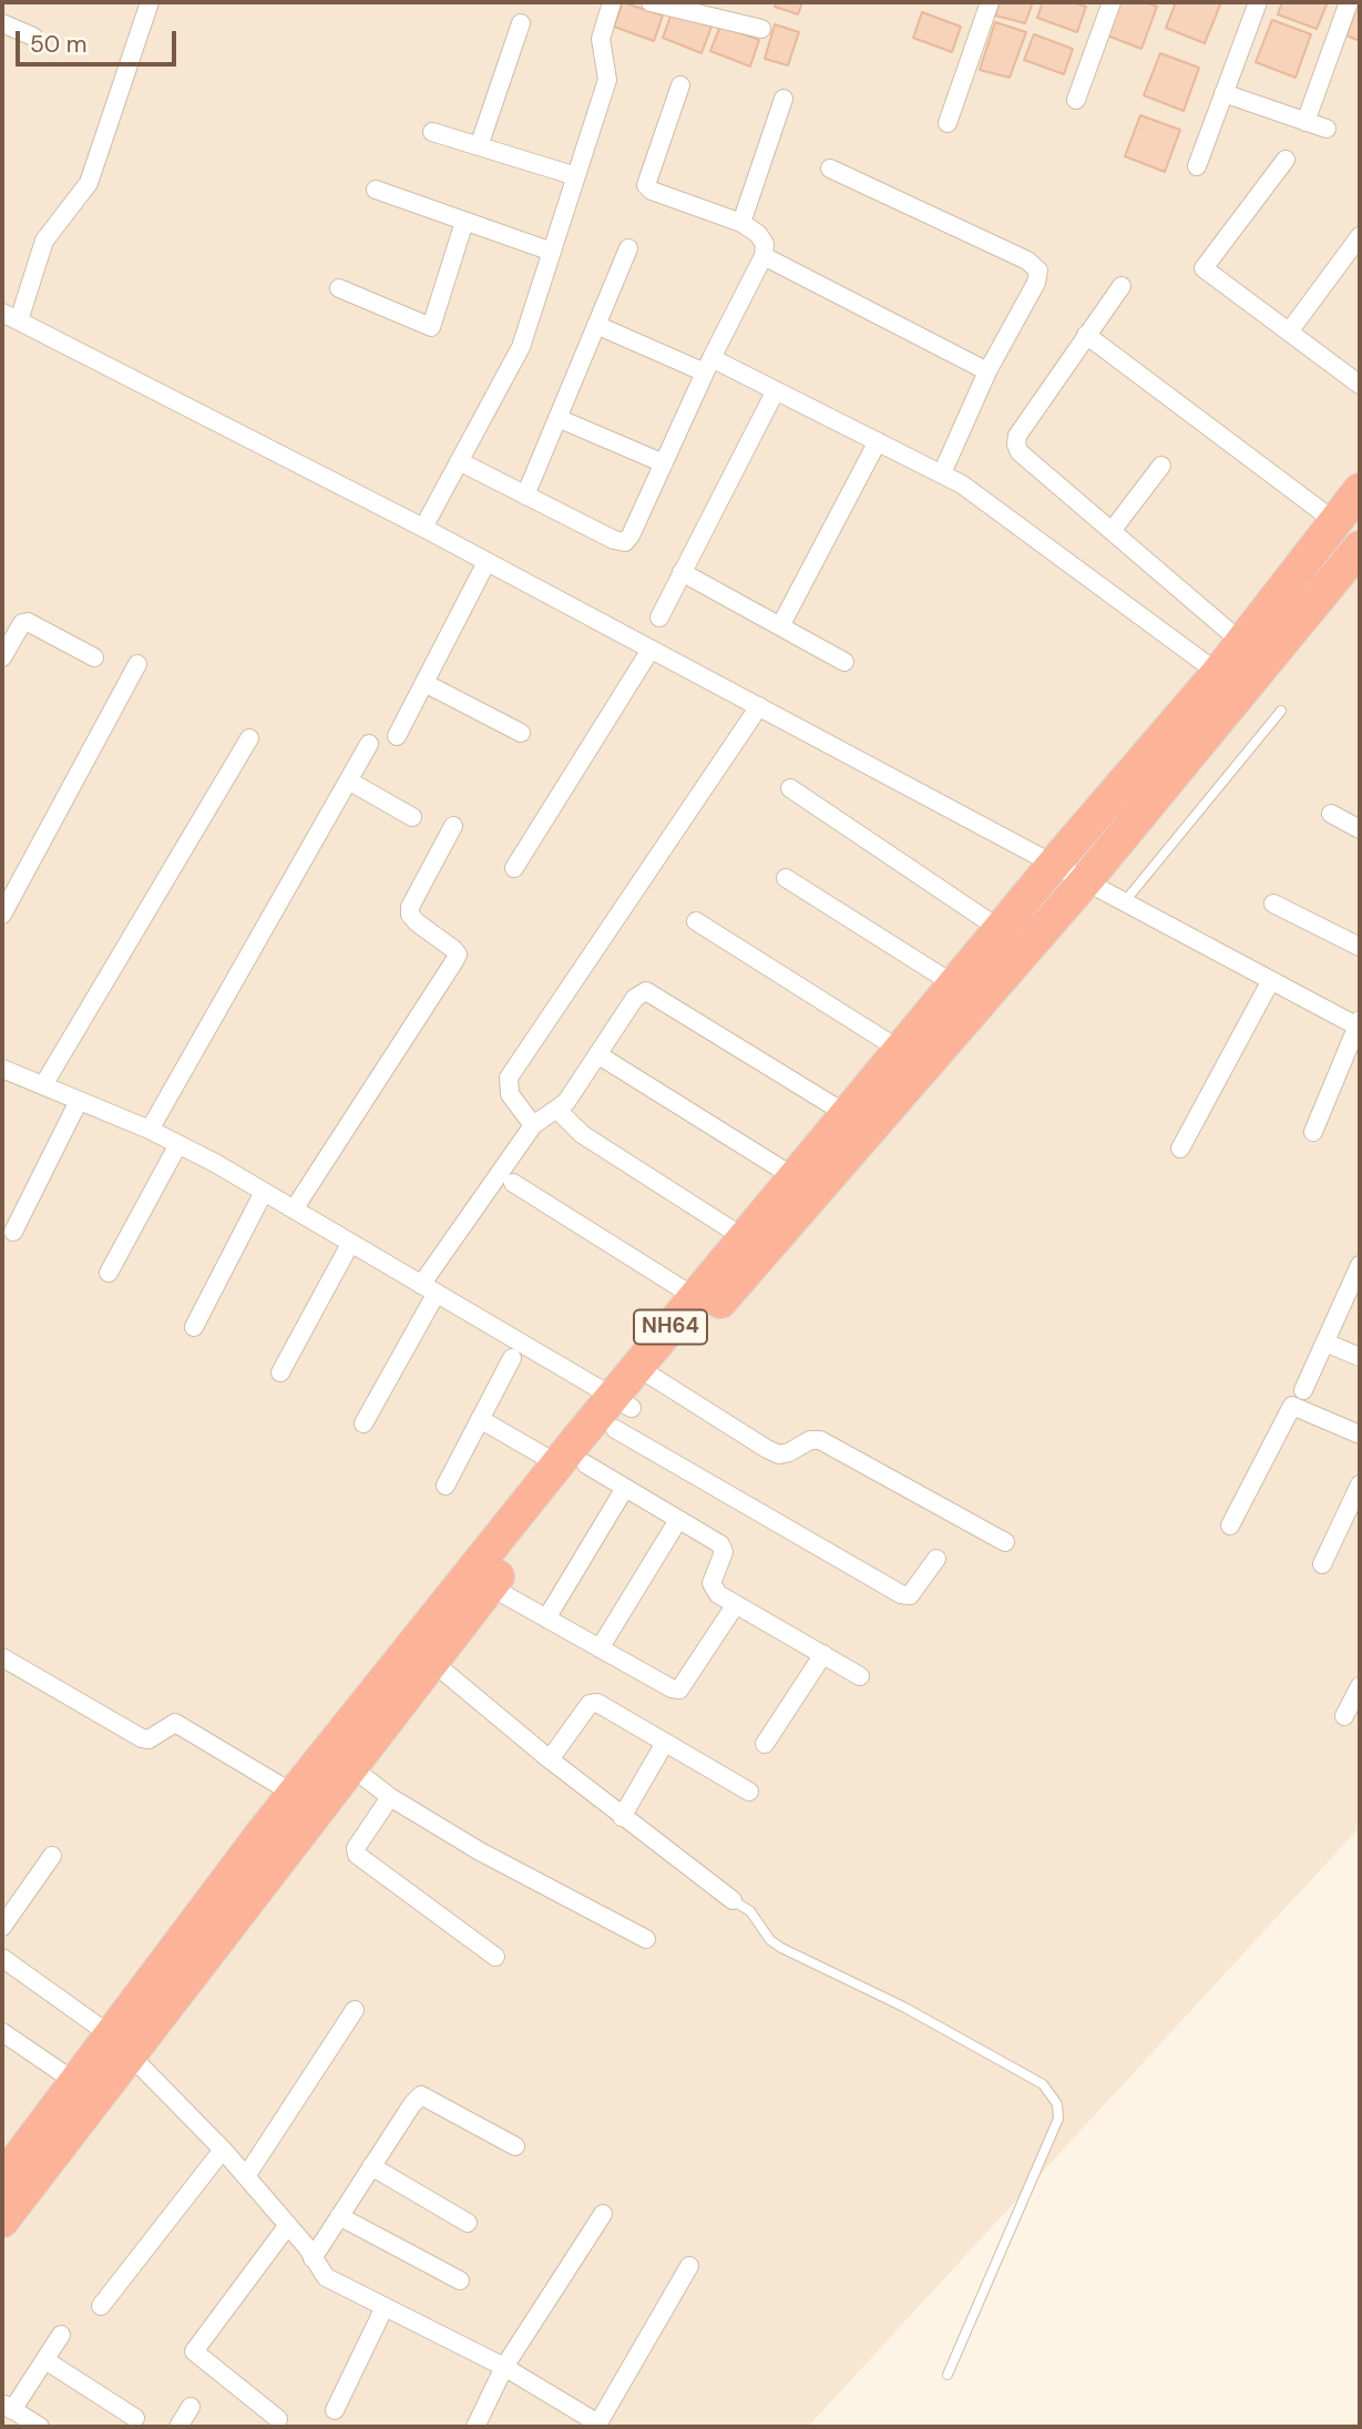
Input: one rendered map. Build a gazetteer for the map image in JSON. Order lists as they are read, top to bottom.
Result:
{
  "streets": {
    "highway": ["NH64"]
  },
  "scale_bar": "50 m"
}
